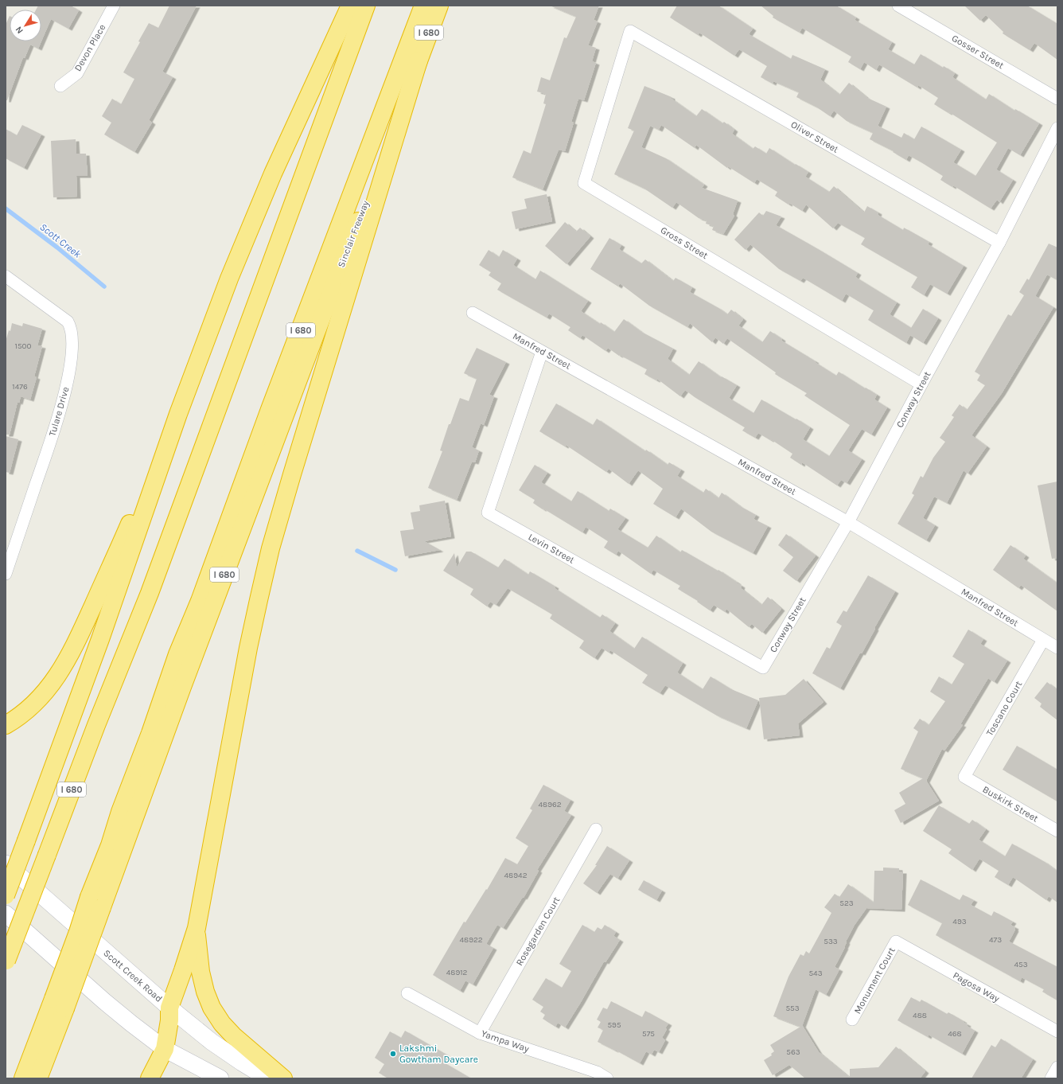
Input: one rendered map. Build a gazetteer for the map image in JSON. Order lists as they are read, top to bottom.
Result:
{
  "streets": {
    "highway": ["I 680", "Sinclair Freeway"],
    "main road": ["Scott Creek Road"],
    "street": [
      "Devon Place",
      "Gosser Street",
      "Oliver Street",
      "Gross Street",
      "Manfred Street",
      "Conway Street",
      "Tulare Drive",
      "Levin Street",
      "Toscano Court",
      "Buskirk Street",
      "Rosegarden Court",
      "Monument Court",
      "Pagosa Way",
      "Yampa Way"
    ]
  },
  "crossings": [
    ["I 680", "Sinclair Freeway"],
    ["Oliver Street", "Gross Street"],
    ["Oliver Street", "Conway Street"],
    ["Gross Street", "Conway Street"],
    ["Manfred Street", "Conway Street"],
    ["Manfred Street", "Levin Street"],
    ["Manfred Street", "Toscano Court"],
    ["Conway Street", "Levin Street"],
    ["Toscano Court", "Buskirk Street"],
    ["Rosegarden Court", "Yampa Way"],
    ["Monument Court", "Pagosa Way"]
  ],
  "water": ["Scott Creek"],
  "places": ["Lakshmi Gowtham Daycare"],
  "house_numbers": [
    "1500",
    "1476",
    "48962",
    "48942",
    "523",
    "493",
    "48922",
    "473",
    "533",
    "453",
    "48912",
    "543",
    "553",
    "488",
    "595",
    "575",
    "468",
    "563"
  ],
  "north": "bottom left"
}
